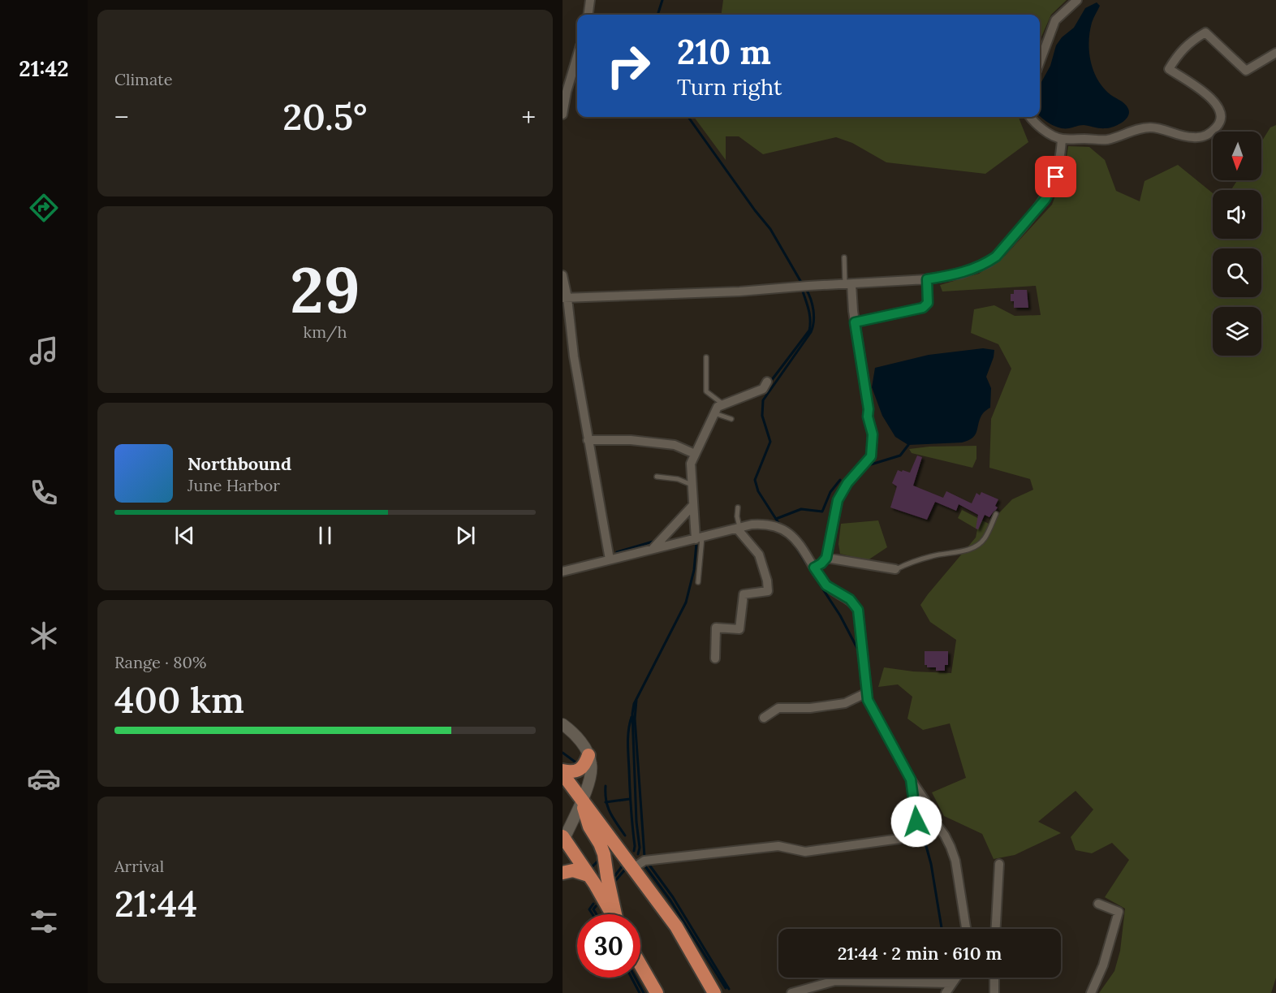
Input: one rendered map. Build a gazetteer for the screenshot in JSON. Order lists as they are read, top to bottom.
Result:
{
  "north": "bottom",
  "page": {
    "tabs": "21:42",
    "tile": [
      "Climate",
      ["29", "km/h"],
      ["Range · 80%", "400 km"],
      ["Arrival", "21:44"]
    ],
    "turn": ["210 m", "Turn right"],
    "heat": ["−", "20.5°", "+"],
    "song": ["Northbound", "June Harbor"],
    "limit": "30",
    "trip": "21:44 · 2 min · 610 m"
  }
}
